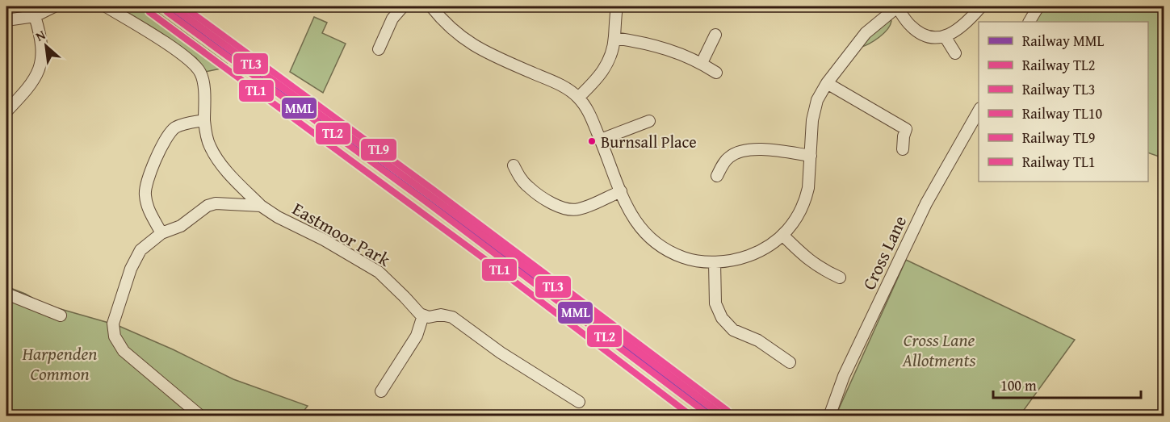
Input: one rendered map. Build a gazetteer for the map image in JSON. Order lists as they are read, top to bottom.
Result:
{
  "streets": {
    "street": ["Eastmoor Park", "Cross Lane"]
  },
  "parks": ["Cross Lane Allotments", "Harpenden Common"],
  "places": ["Burnsall Place"],
  "lines": [
    "rail line MML",
    "rail line TL3",
    "rail line TL10",
    "rail line TL9",
    "rail line TL2",
    "rail line TL1"
  ],
  "legend": [
    "Railway MML",
    "Railway TL2",
    "Railway TL3",
    "Railway TL10",
    "Railway TL9",
    "Railway TL1"
  ],
  "scale_bar": "100 m",
  "north": "top left"
}
